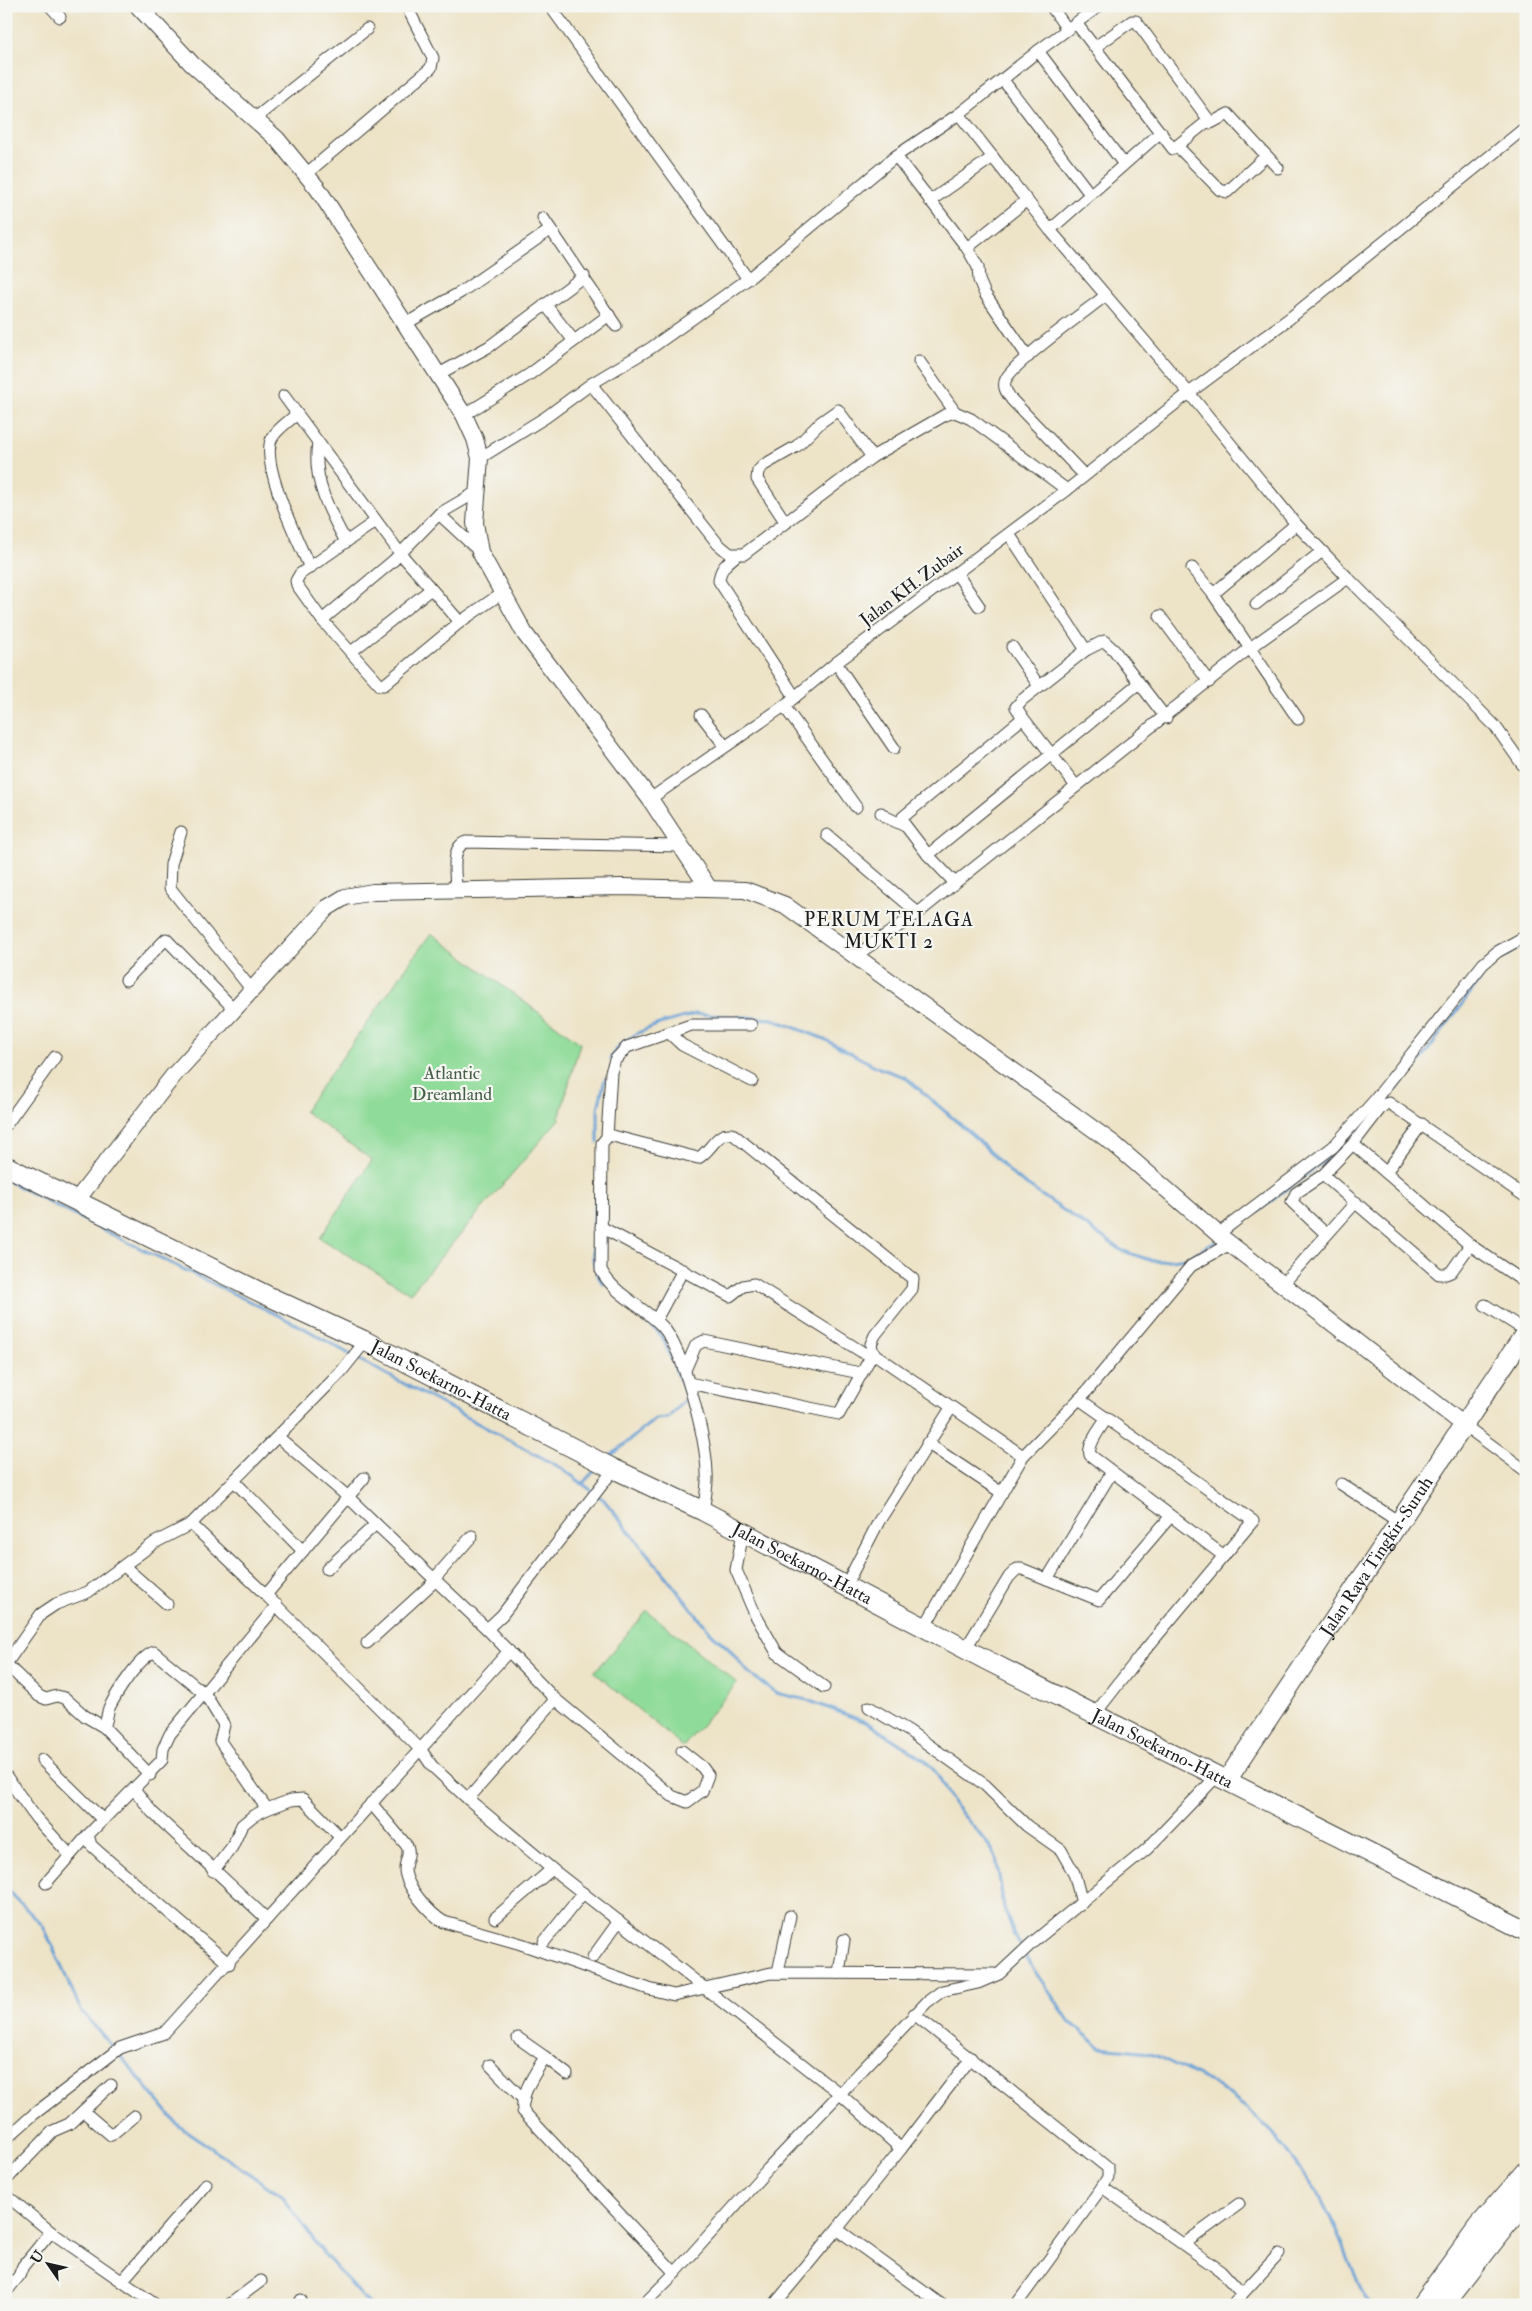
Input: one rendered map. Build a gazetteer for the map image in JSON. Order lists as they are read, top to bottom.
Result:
{
  "streets": {
    "main road": ["Jalan Soekarno-Hatta", "Jalan Raya Tingkir-Suruh"],
    "street": ["Jalan KH. Zubair"]
  },
  "crossings": [
    ["Jalan Soekarno-Hatta", "Jalan Raya Tingkir-Suruh"]
  ],
  "districts": ["PERUM TELAGA MUKTI 2"],
  "parks": ["Atlantic Dreamland"],
  "north": "top left"
}
